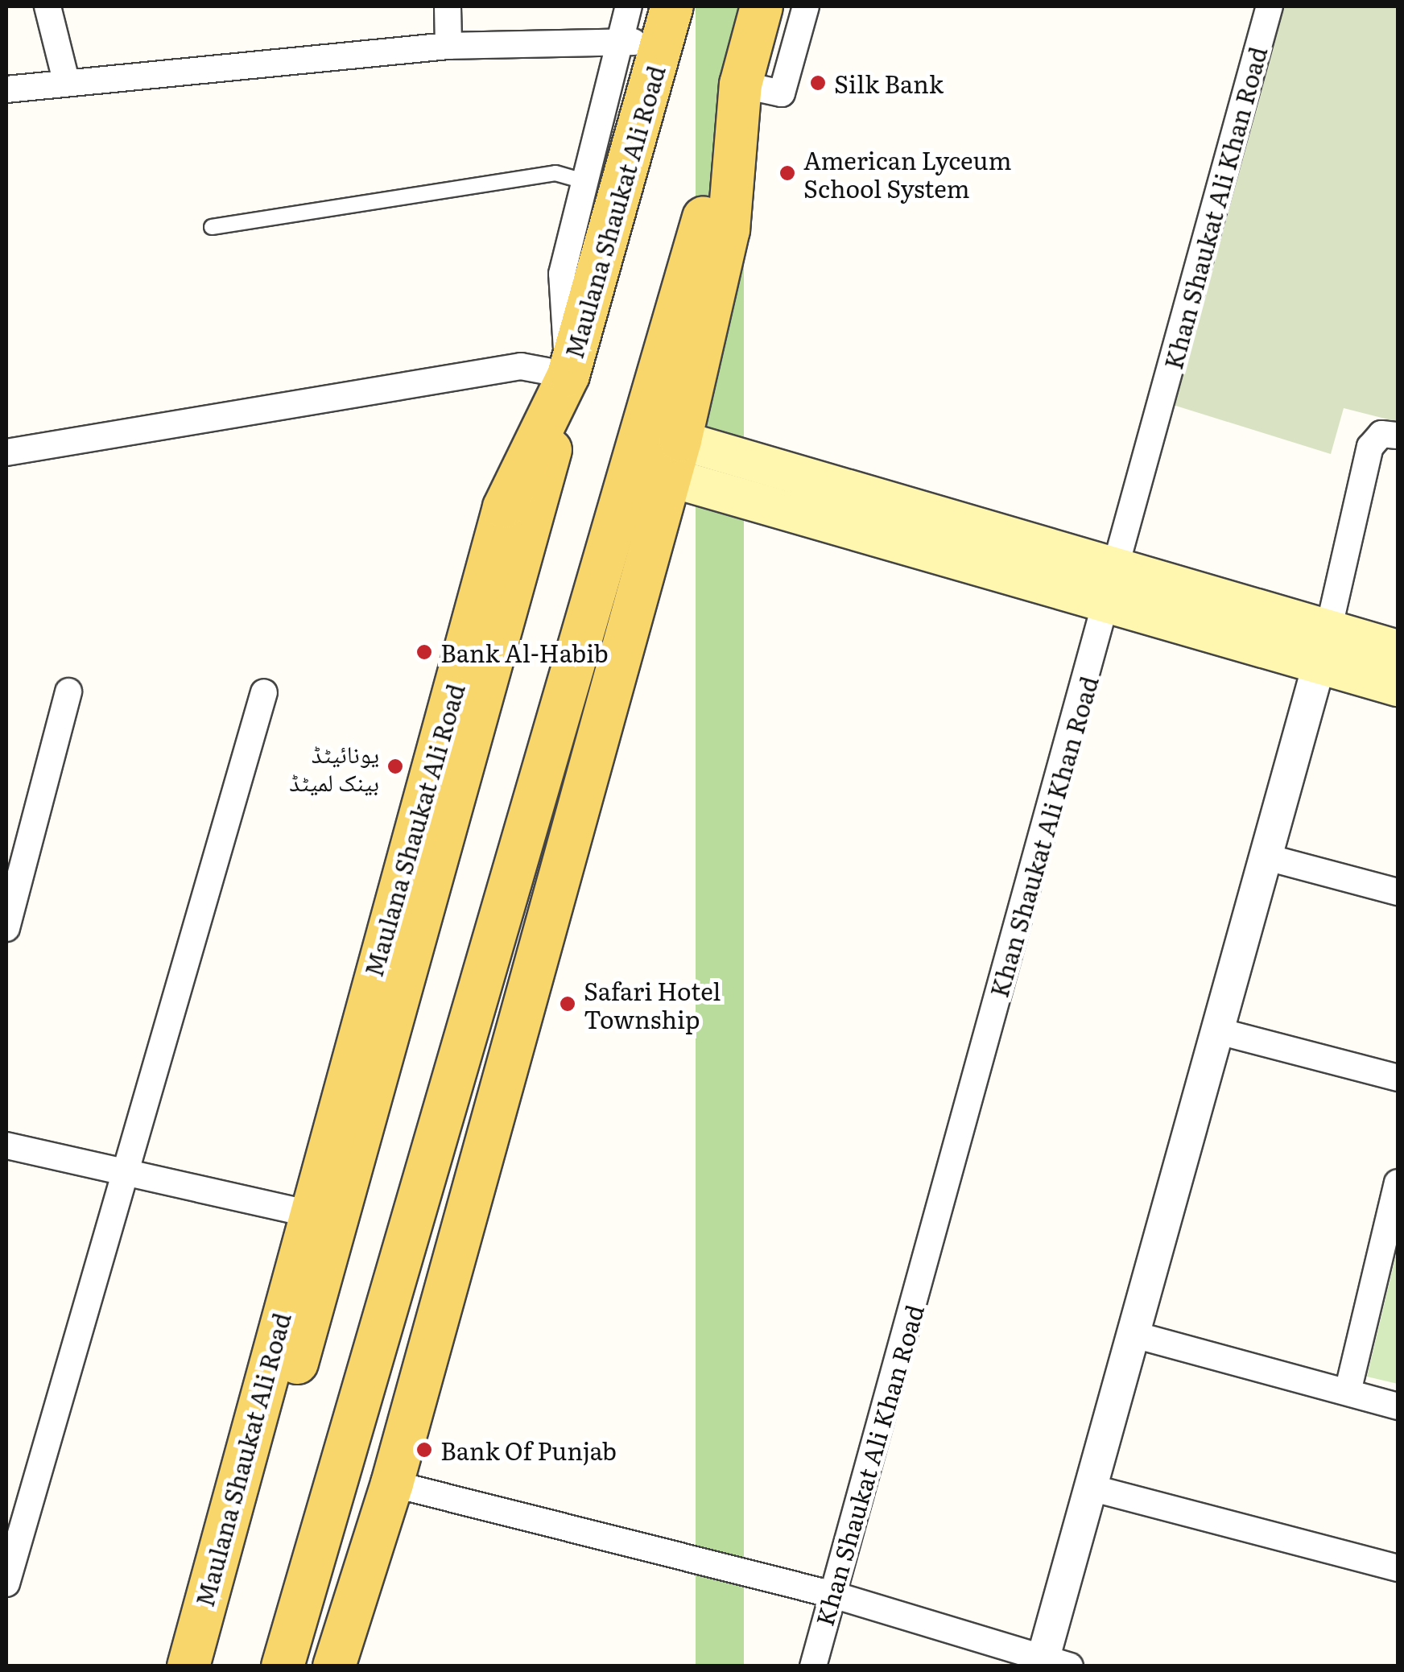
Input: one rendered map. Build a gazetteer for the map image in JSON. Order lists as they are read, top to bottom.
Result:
{
  "streets": {
    "main road": ["Maulana Shaukat Ali Road"],
    "street": ["Khan Shaukat Ali Khan Road"]
  },
  "places": [
    "Silk Bank",
    "American Lyceum School System",
    "Bank Al-Habib",
    "یونائیٹڈ بینک لمیٹڈ",
    "Safari Hotel Township",
    "Bank Of Punjab"
  ]
}
